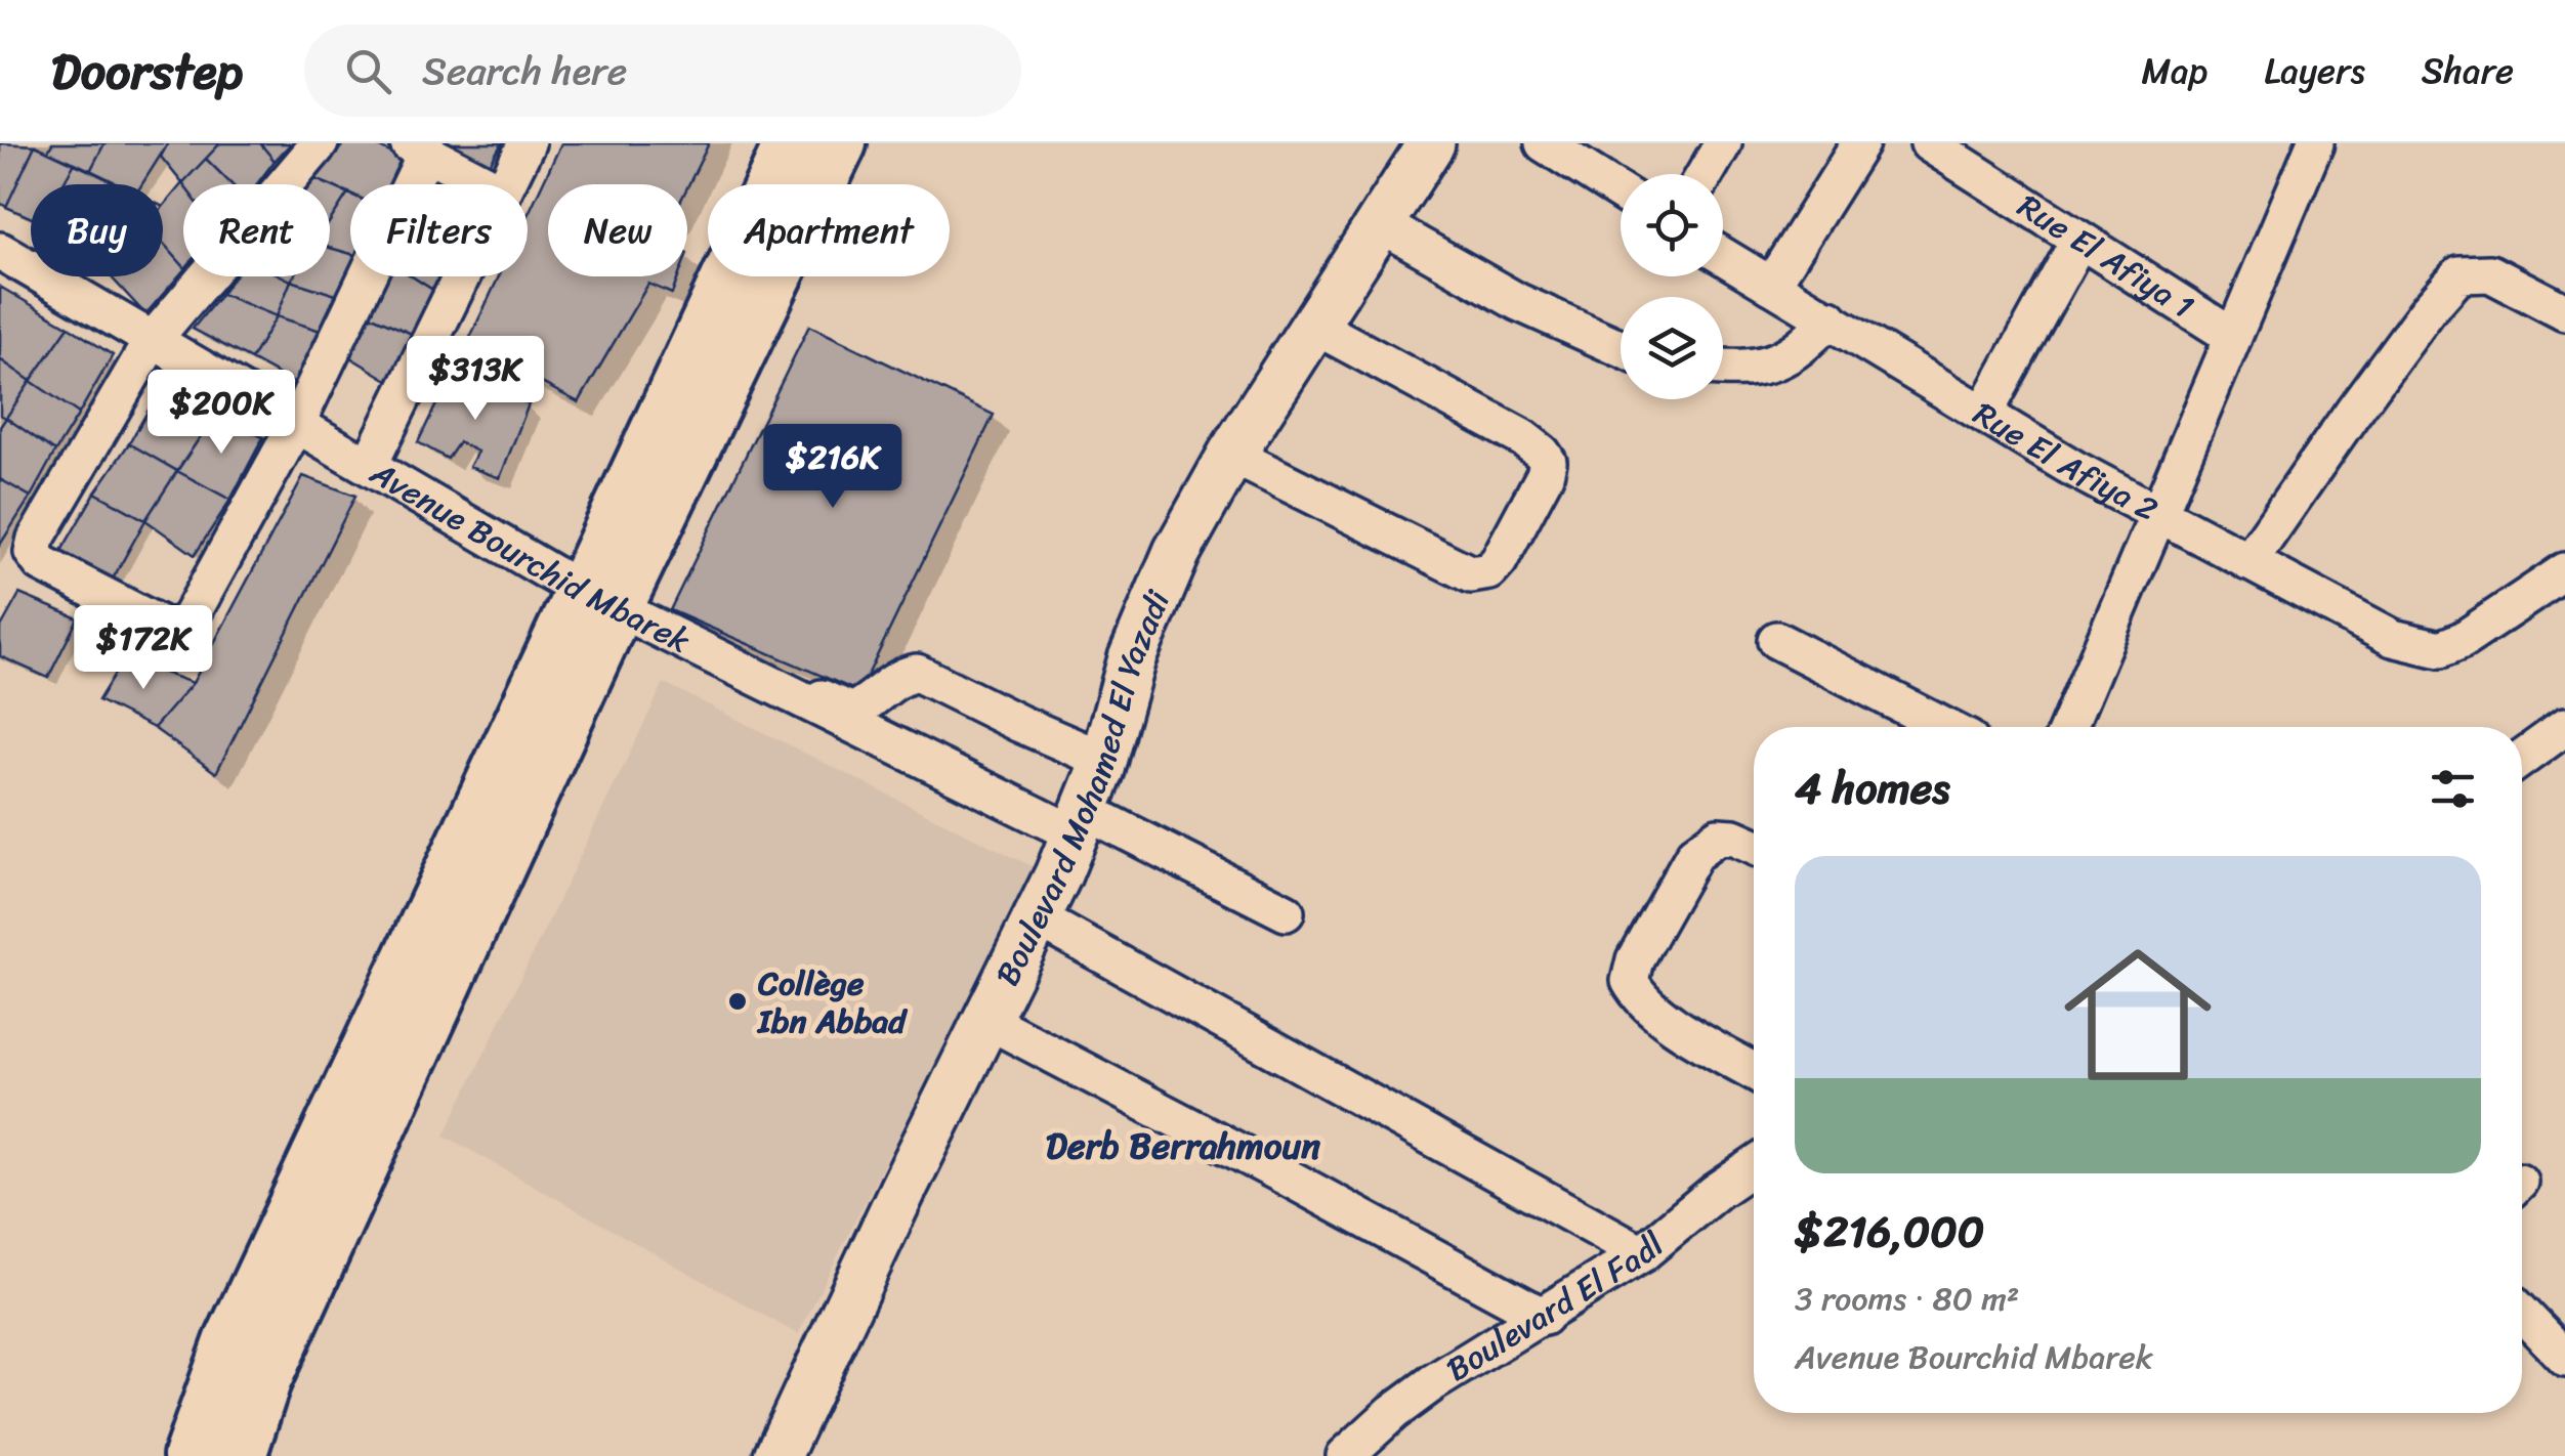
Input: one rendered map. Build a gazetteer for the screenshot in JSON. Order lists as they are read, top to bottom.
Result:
{
  "streets": {
    "street": [
      "Rue El Afiya 1",
      "Rue El Afiya 2",
      "Avenue Bourchid Mbarek",
      "Boulevard Mohamed El Yazadi",
      "Boulevard El Fadl"
    ]
  },
  "crossings": [
    ["Avenue Bourchid Mbarek", "Boulevard Mohamed El Yazadi"]
  ],
  "districts": ["Derb Berrahmoun"],
  "places": ["Collège Ibn Abbad"],
  "page": {
    "header": "Doorstep",
    "search": "Search here",
    "nav": ["Map", "Layers", "Share"],
    "chip": [
      "Buy",
      "Rent",
      "Filters",
      "New",
      "Apartment"
    ],
    "price": [
      "$313K",
      "$200K",
      "$216K",
      "$172K"
    ],
    "heading": "4 homes",
    "list": [
      {
        "name": "$216,000",
        "note": "3 rooms · 80 m² · Avenue Bourchid Mbarek"
      }
    ]
  }
}
